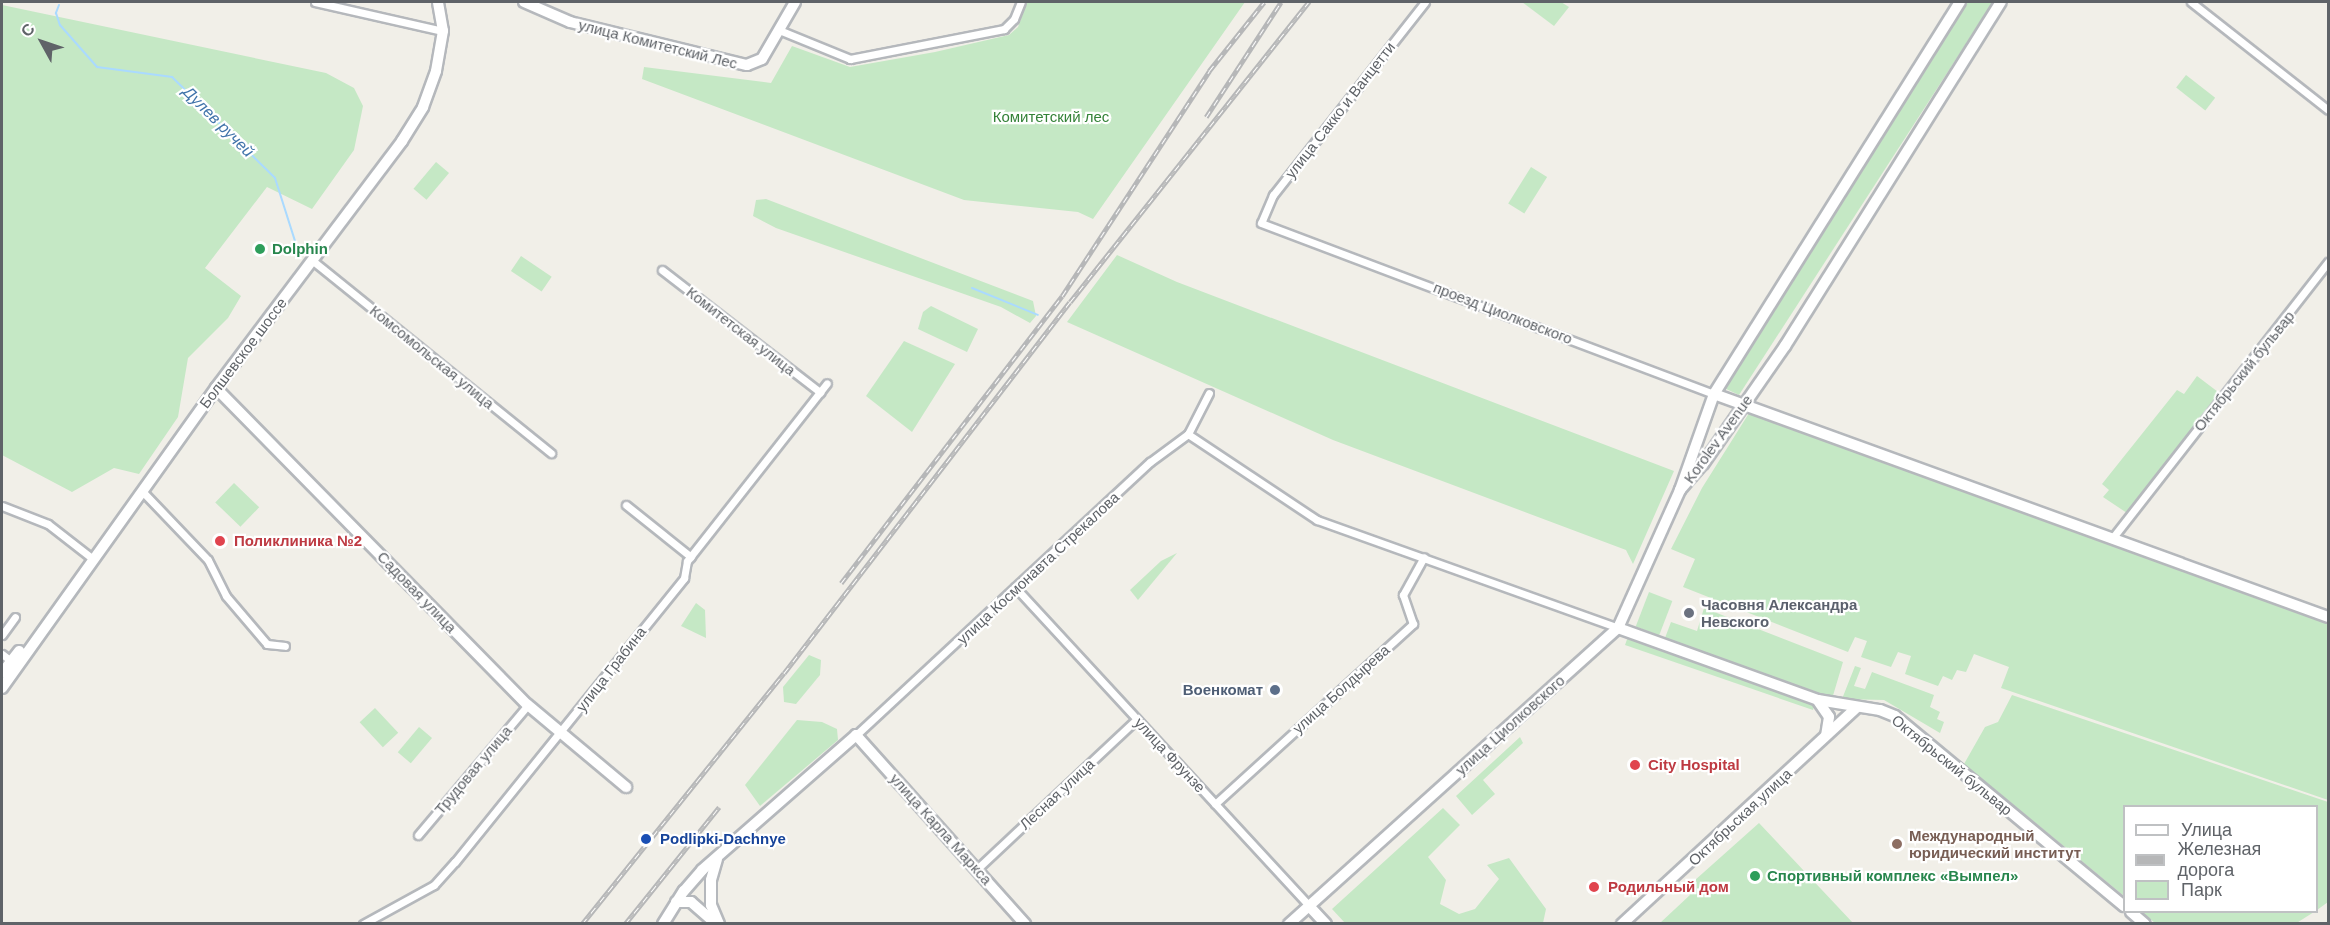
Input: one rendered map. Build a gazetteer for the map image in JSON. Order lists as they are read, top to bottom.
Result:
{
  "streets": {
    "street": [
      "улица Комитетский Лес",
      "улица Сакко и Ванцетти",
      "проезд Циолковского",
      "Комитетская улица",
      "Болшевское шоссе",
      "Комсомольская улица",
      "Октябрьский бульвар",
      "Korolev Avenue",
      "улица Космонавта Стрекалова",
      "Садовая улица",
      "улица Грабина",
      "улица Болдырева",
      "улица Циолковского",
      "улица Фрунзе",
      "Трудовая улица",
      "Лесная улица",
      "Октябрьская улица",
      "улица Карла Маркса"
    ]
  },
  "crossings": [
    ["улица Сакко и Ванцетти", "проезд Циолковского"],
    ["проезд Циолковского", "Korolev Avenue"],
    ["Комитетская улица", "улица Грабина"],
    ["Болшевское шоссе", "Комсомольская улица"],
    ["Болшевское шоссе", "Садовая улица"],
    ["Октябрьский бульвар", "улица Циолковского"],
    ["Октябрьский бульвар", "Октябрьская улица"],
    ["Korolev Avenue", "улица Циолковского"],
    ["улица Космонавта Стрекалова", "улица Фрунзе"],
    ["улица Космонавта Стрекалова", "улица Карла Маркса"],
    ["Садовая улица", "улица Грабина"],
    ["Садовая улица", "Трудовая улица"],
    ["улица Болдырева", "улица Фрунзе"],
    ["улица Циолковского", "улица Фрунзе"],
    ["улица Фрунзе", "Лесная улица"],
    ["Лесная улица", "улица Карла Маркса"]
  ],
  "water": ["Дулев ручей"],
  "parks": ["Комитетский лес"],
  "places": [
    "Dolphin",
    "Поликлиника №2",
    "Часовня Александра Невского",
    "Военкомат",
    "City Hospital",
    "Podlipki-Dachnye",
    "Международный юридический институт",
    "Спортивный комплекс «Вымпел»",
    "Родильный дом"
  ],
  "legend": ["Улица", "Железная дорога", "Парк"],
  "north": "top left"
}
